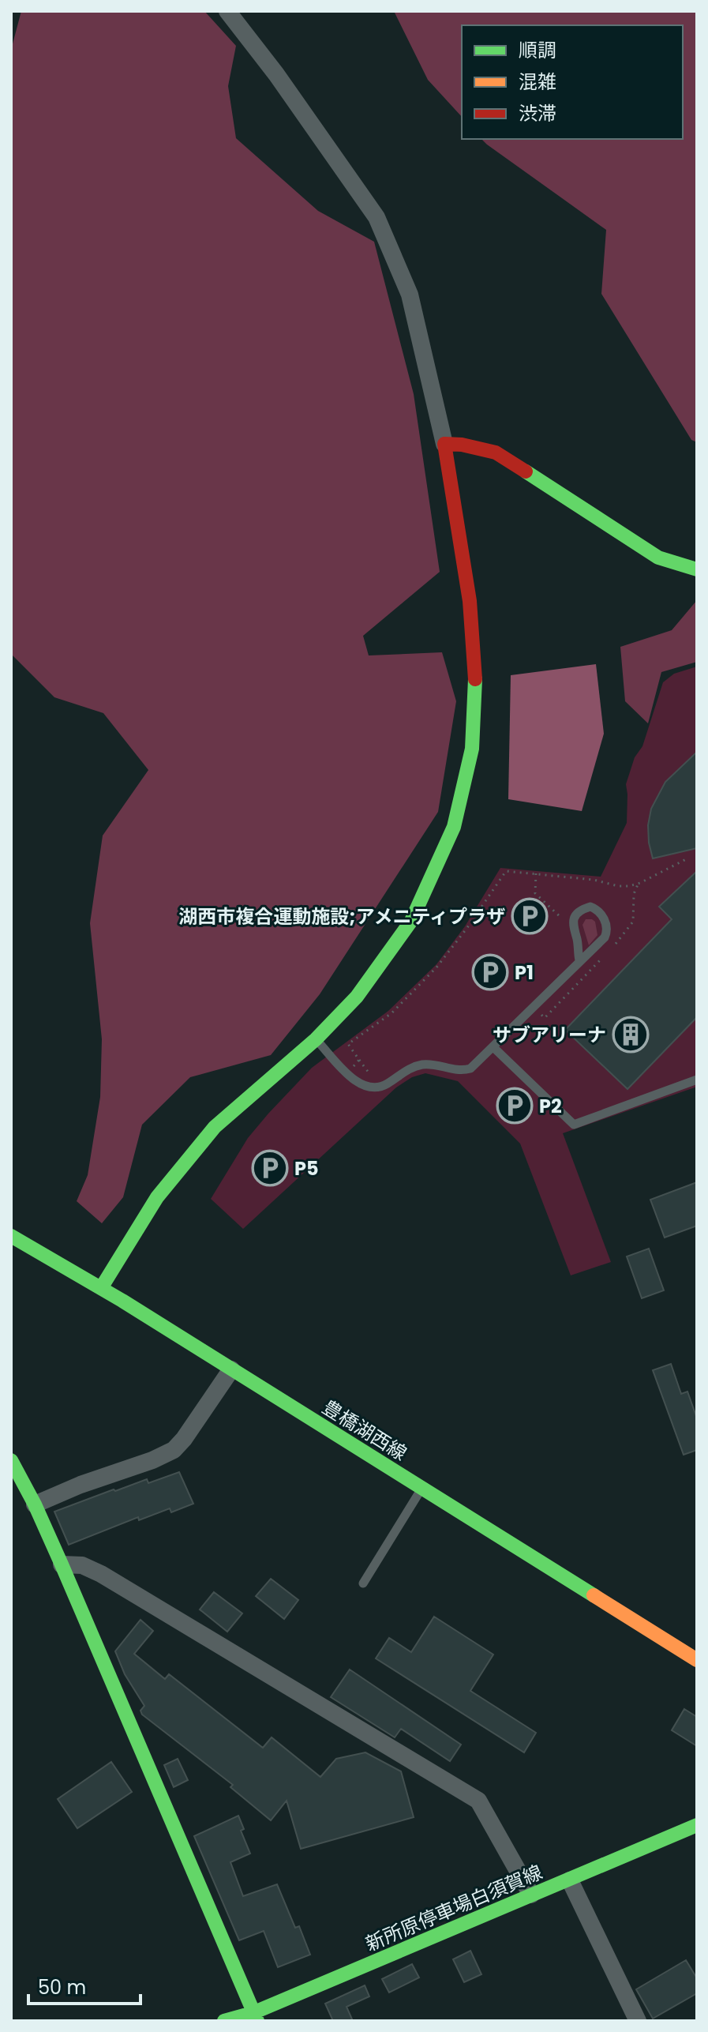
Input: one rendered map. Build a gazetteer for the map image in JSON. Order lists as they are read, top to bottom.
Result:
{
  "streets": {
    "street": ["豊橋湖西線", "新所原停車場白須賀線"]
  },
  "places": {
    "parking": [
      "湖西市複合運動施設;アメニティプラザ",
      "P1",
      "P2",
      "P5"
    ],
    "building": ["サブアリーナ"]
  },
  "legend": ["順調", "混雑", "渋滞"],
  "scale_bar": "50 m"
}
